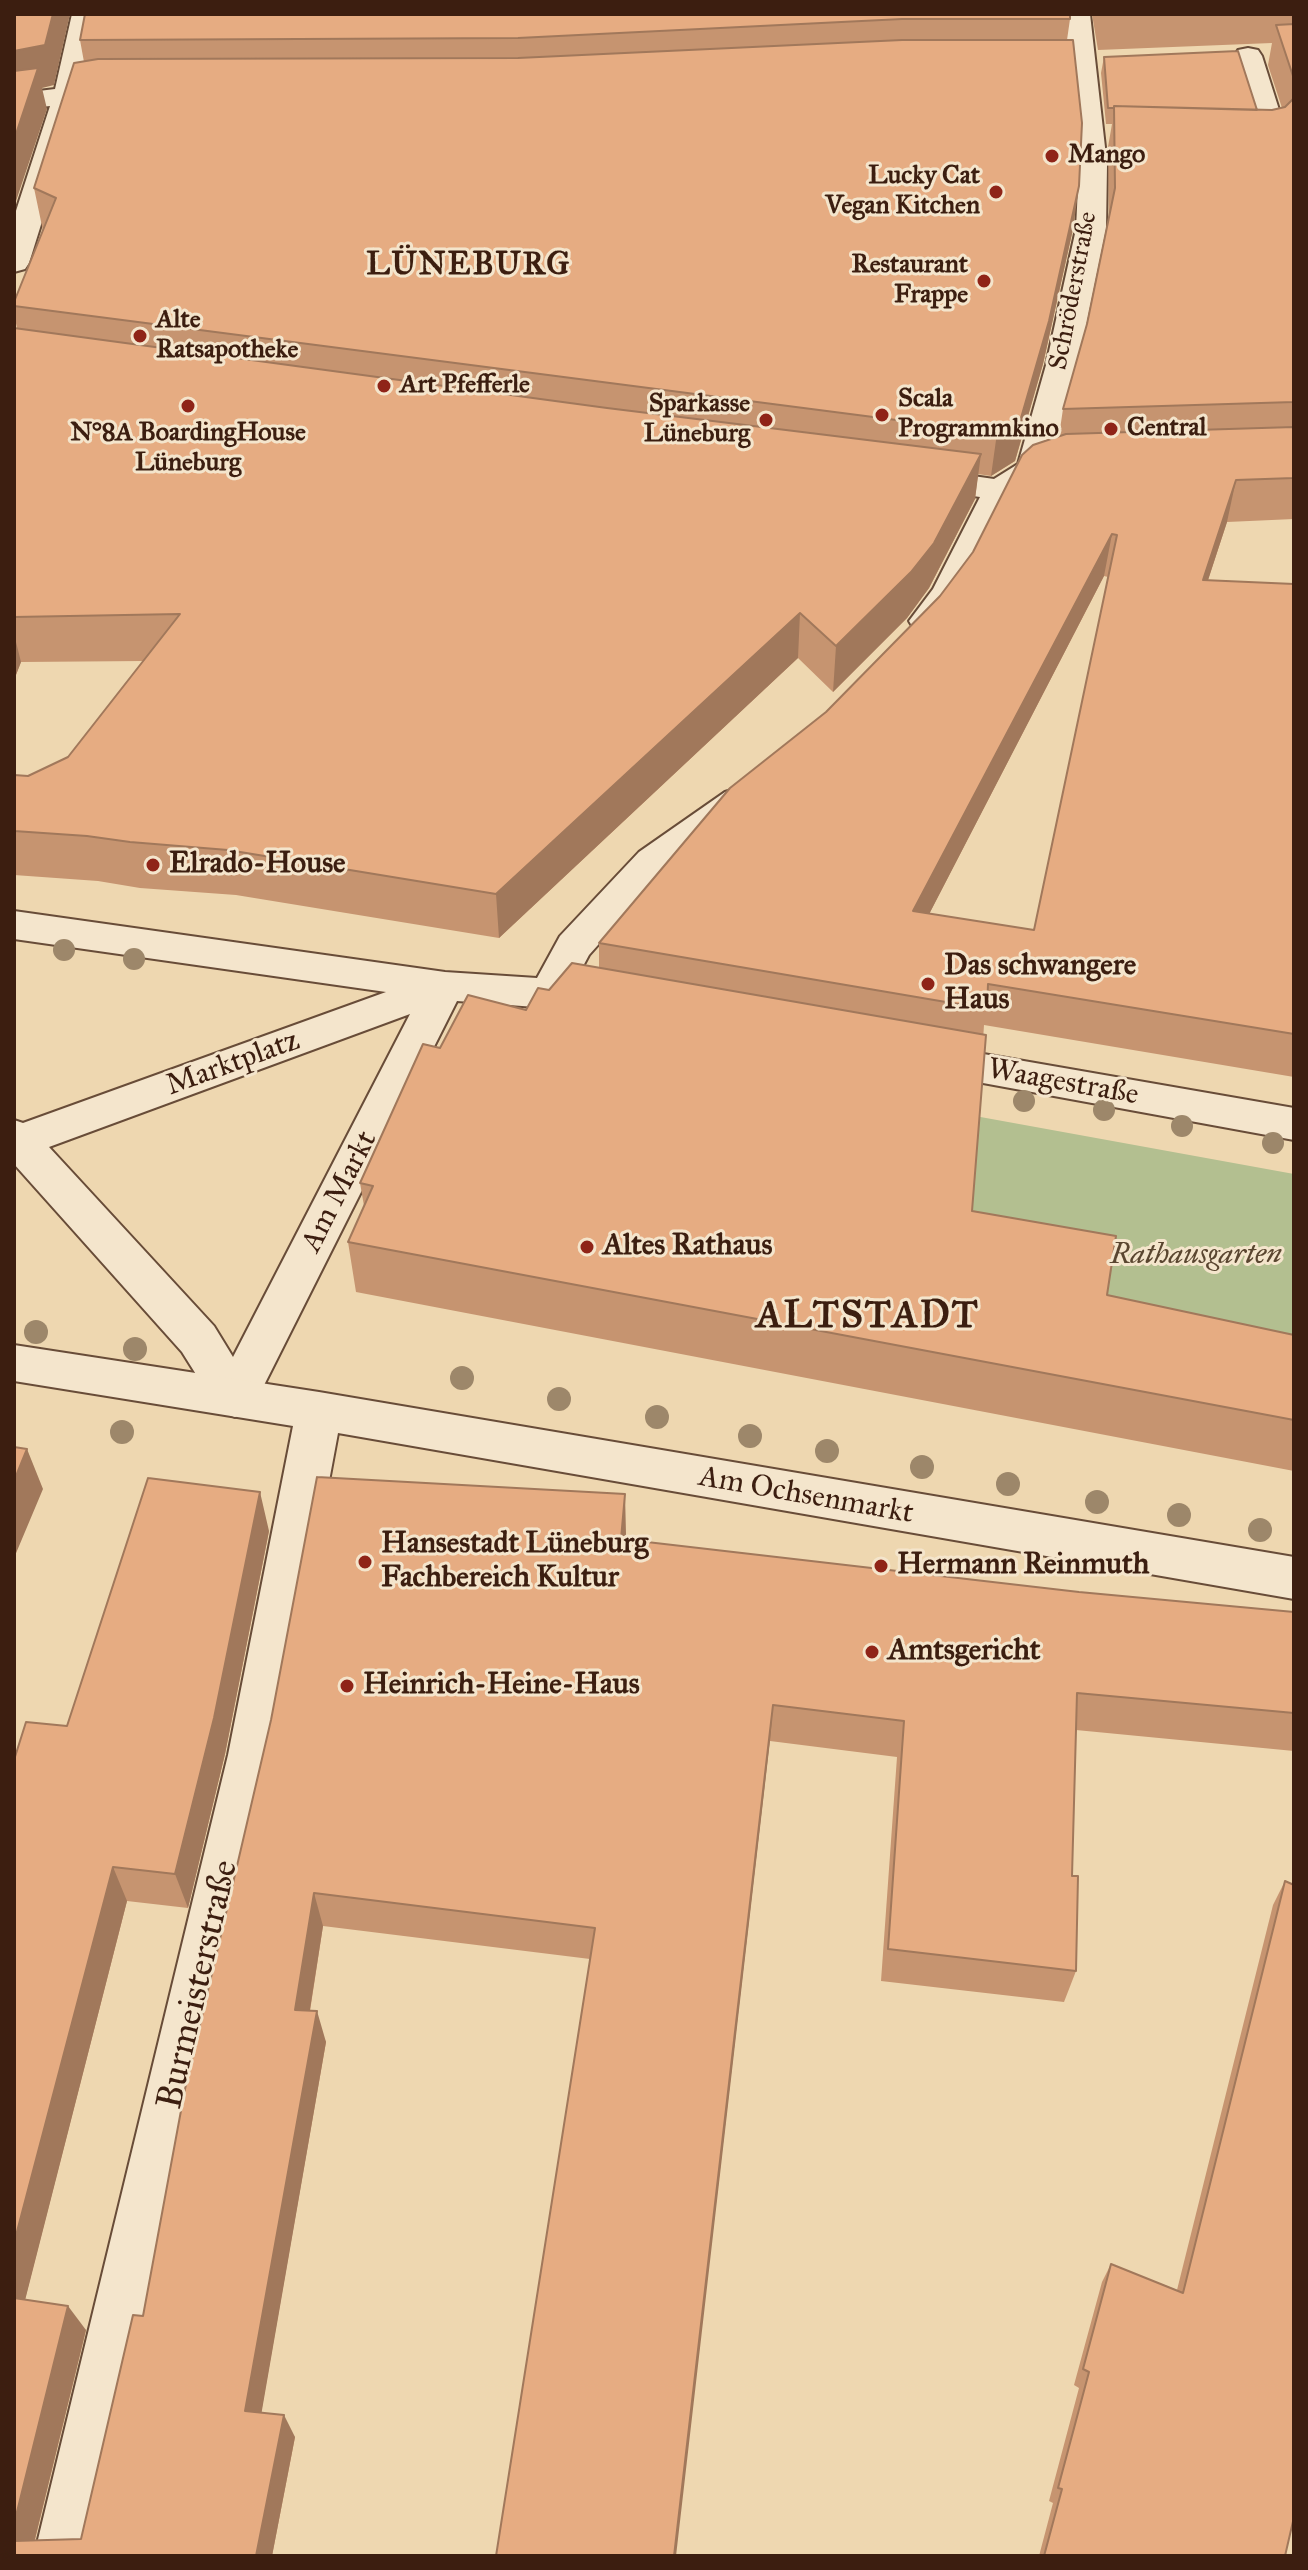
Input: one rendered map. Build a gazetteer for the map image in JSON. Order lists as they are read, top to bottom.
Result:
{
  "streets": {
    "street": [
      "Schröderstraße",
      "Marktplatz",
      "Waagestraße",
      "Am Markt",
      "Am Ochsenmarkt",
      "Burmeisterstraße"
    ]
  },
  "crossings": [
    ["Marktplatz", "Am Markt"],
    ["Am Ochsenmarkt", "Burmeisterstraße"]
  ],
  "districts": ["LÜNEBURG", "ALTSTADT"],
  "parks": ["Rathausgarten"],
  "places": [
    "Mango",
    "Lucky Cat Vegan Kitchen",
    "Restaurant Frappe",
    "Alte Ratsapotheke",
    "Art Pfefferle",
    "N°8A BoardingHouse Lüneburg",
    "Scala Programmkino",
    "Sparkasse Lüneburg",
    "Central",
    "Elrado-House",
    "Das schwangere Haus",
    "Altes Rathaus",
    "Hansestadt Lüneburg Fachbereich Kultur",
    "Hermann Reinmuth",
    "Amtsgericht",
    "Heinrich-Heine-Haus"
  ]
}
